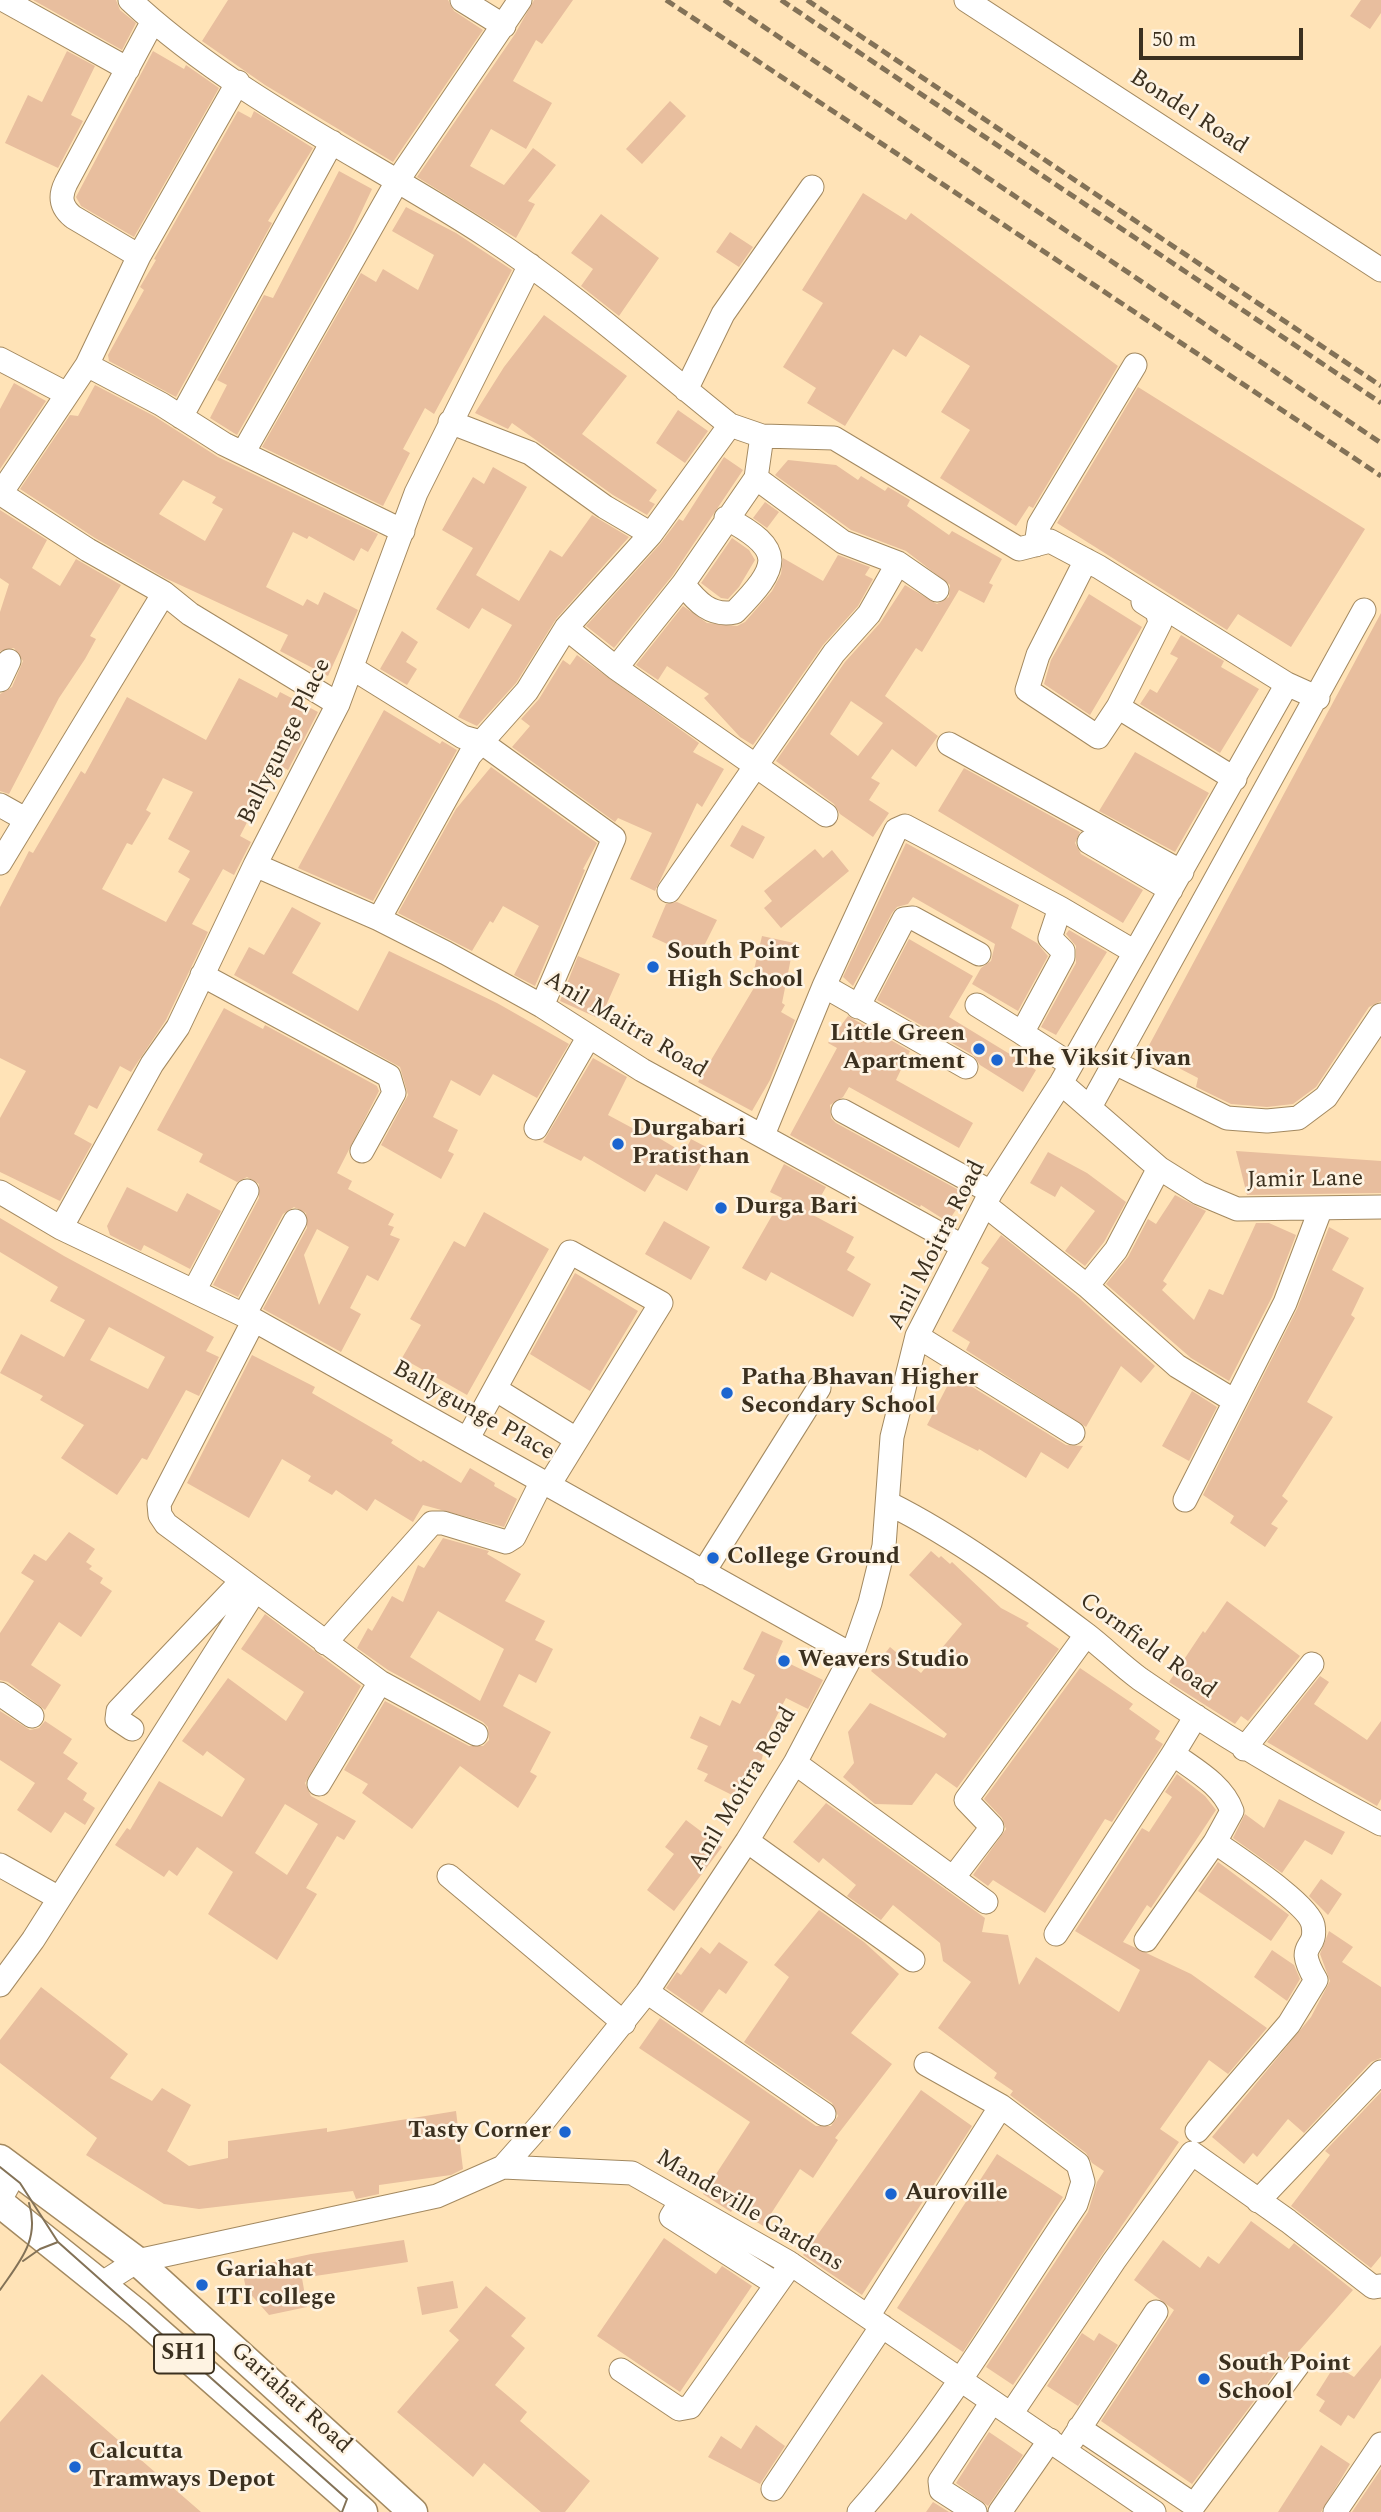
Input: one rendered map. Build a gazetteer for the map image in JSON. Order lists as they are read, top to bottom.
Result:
{
  "streets": {
    "main road": ["SH1", "Gariahat Road"],
    "street": [
      "Bondel Road",
      "Ballygunge Place",
      "Anil Maitra Road",
      "Jamir Lane",
      "Anil Moitra Road",
      "Cornfield Road",
      "Mandeville Gardens"
    ]
  },
  "crossings": [
    ["Ballygunge Place", "Anil Maitra Road"],
    ["Ballygunge Place", "Anil Moitra Road"],
    ["Anil Maitra Road", "Anil Moitra Road"],
    ["Jamir Lane", "Anil Moitra Road"],
    ["Anil Moitra Road", "Cornfield Road"],
    ["Anil Moitra Road", "Mandeville Gardens"],
    ["Mandeville Gardens", "Gariahat Road"]
  ],
  "places": [
    "South Point High School",
    "Little Green Apartment",
    "The Viksit Jivan",
    "Durgabari Pratisthan",
    "Durga Bari",
    "Patha Bhavan Higher Secondary School",
    "College Ground",
    "Weavers Studio",
    "Tasty Corner",
    "Auroville",
    "Gariahat ITI college",
    "South Point School",
    "Calcutta Tramways Depot"
  ],
  "scale_bar": "50 m"
}
